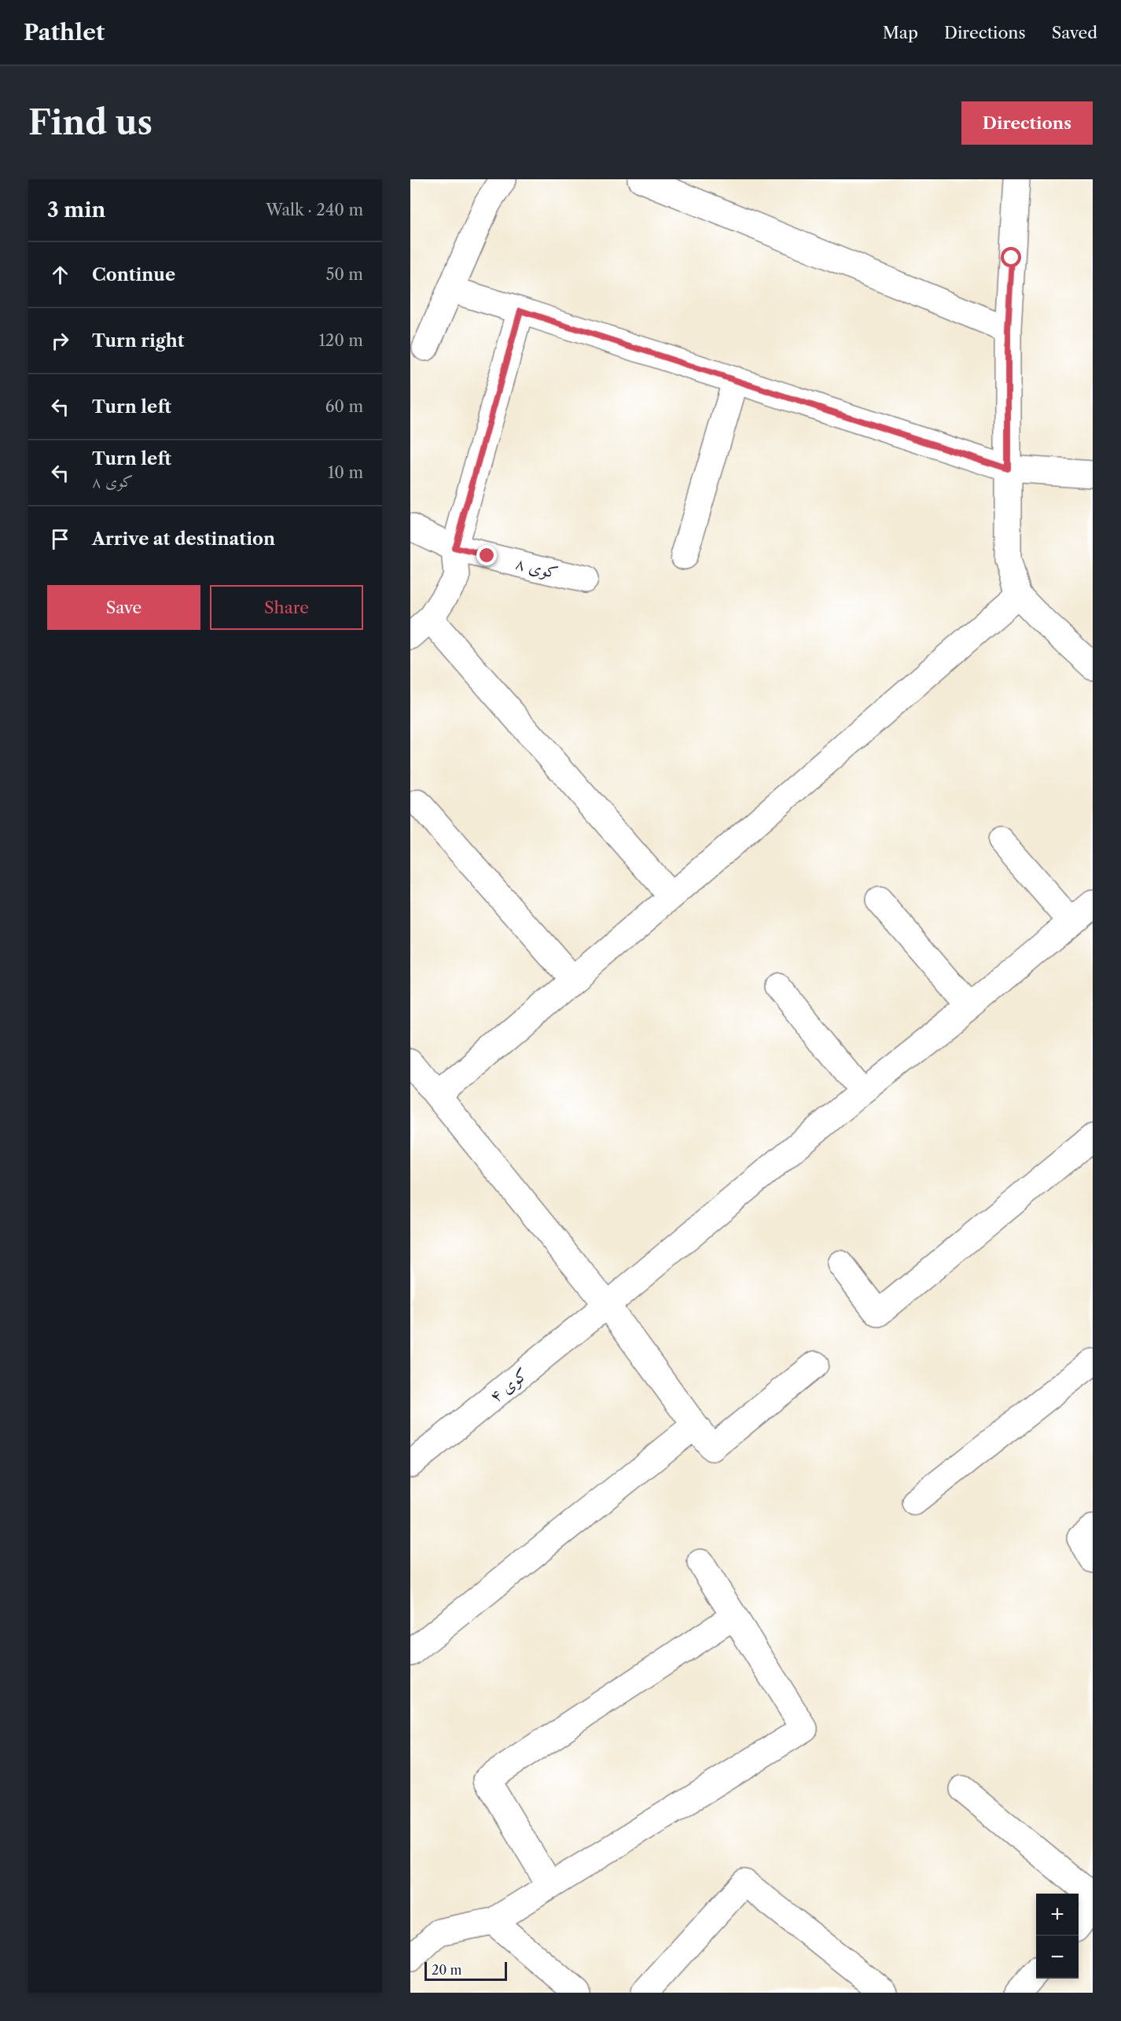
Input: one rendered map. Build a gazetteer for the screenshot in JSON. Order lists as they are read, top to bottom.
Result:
{
  "streets": {
    "street": ["کوی ۸", "کوی ۴"]
  },
  "scale_bar": "20 m",
  "page": {
    "header": "Pathlet",
    "nav": ["Map", "Directions", "Saved"],
    "buttons": [
      "Directions",
      ["Save", "Share"]
    ],
    "title": "Find us",
    "heading": ["3 min", "Walk · 240 m"],
    "list": [
      ["Continue", "50 m"],
      ["Turn right", "120 m"],
      ["Turn left", "60 m"],
      ["Turn left", "کوی ۸", "10 m"],
      "Arrive at destination"
    ],
    "map_buttons": ["+", "−"],
    "scale": "20 m"
  }
}
